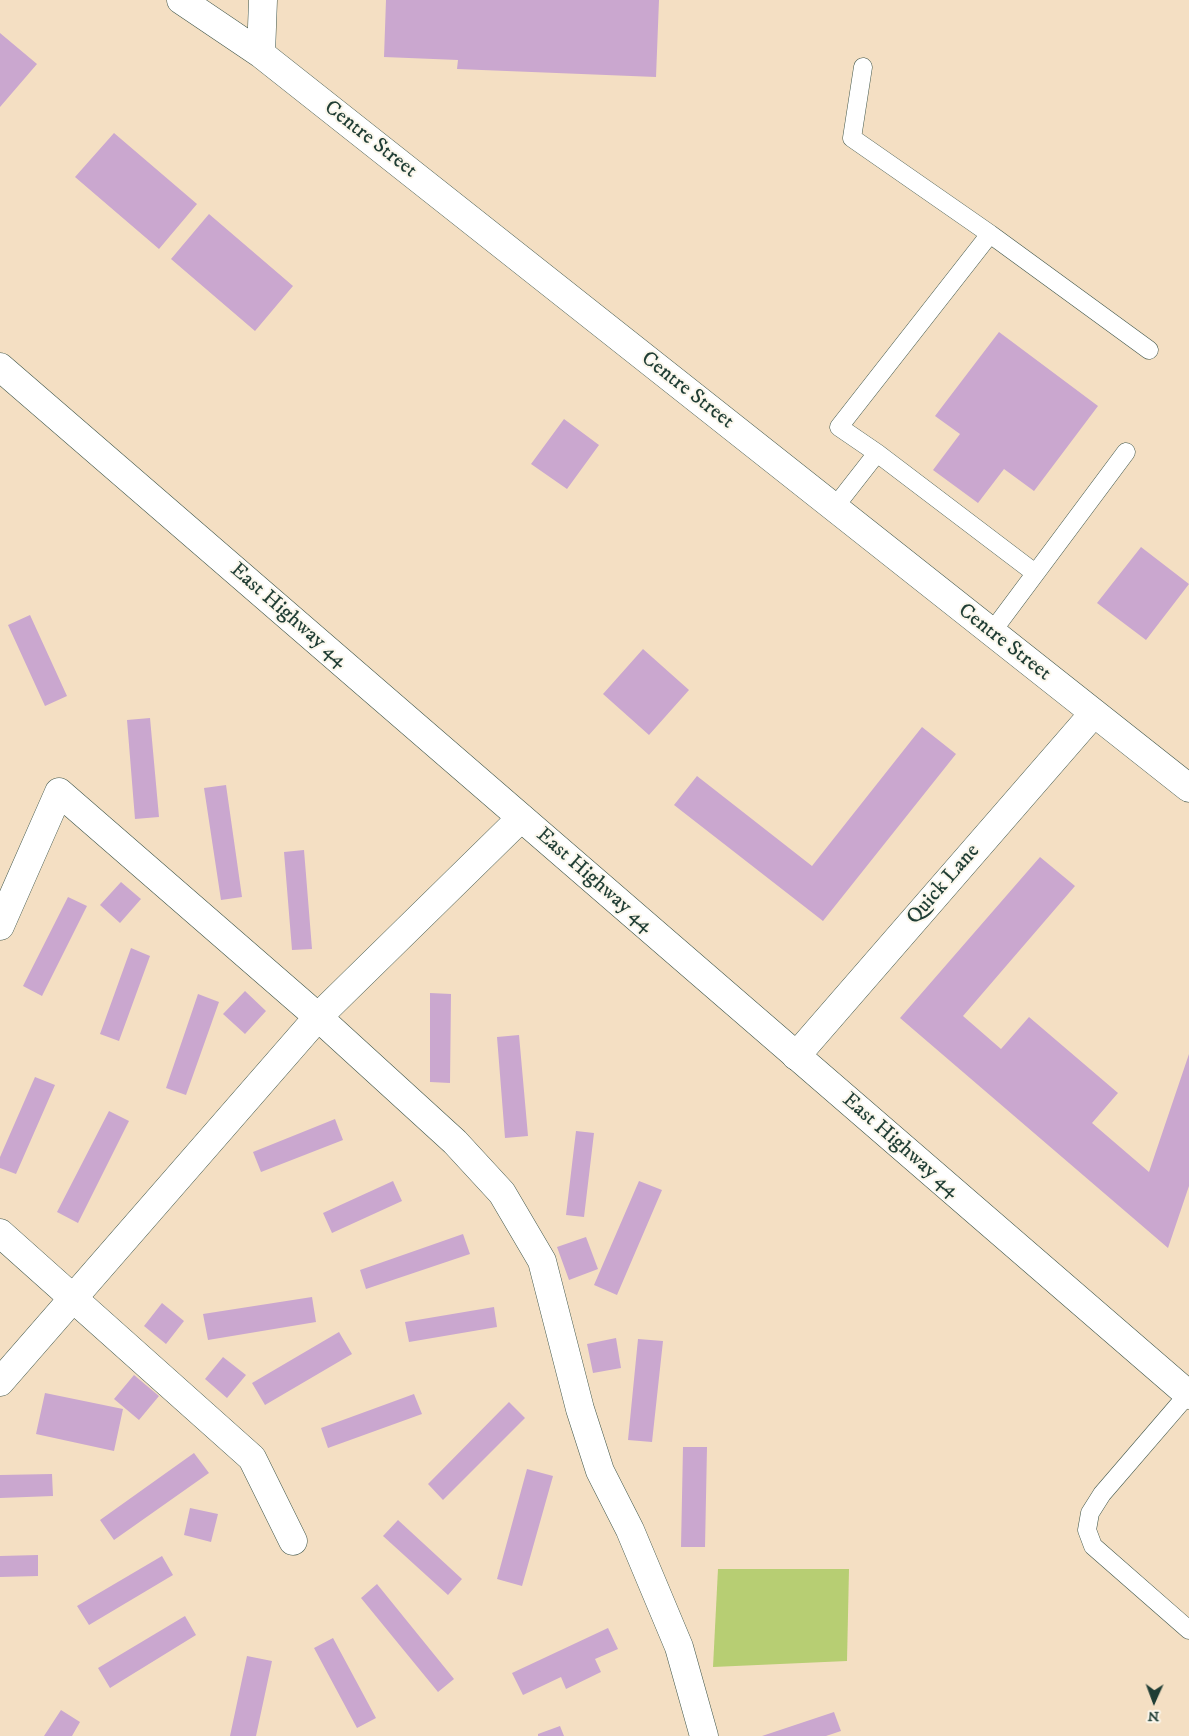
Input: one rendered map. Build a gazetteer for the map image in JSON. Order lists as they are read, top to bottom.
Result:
{
  "streets": {
    "street": ["Centre Street", "East Highway 44", "Quick Lane"]
  },
  "crossings": [
    ["Centre Street", "Quick Lane"],
    ["East Highway 44", "Quick Lane"]
  ],
  "north": "bottom"
}
